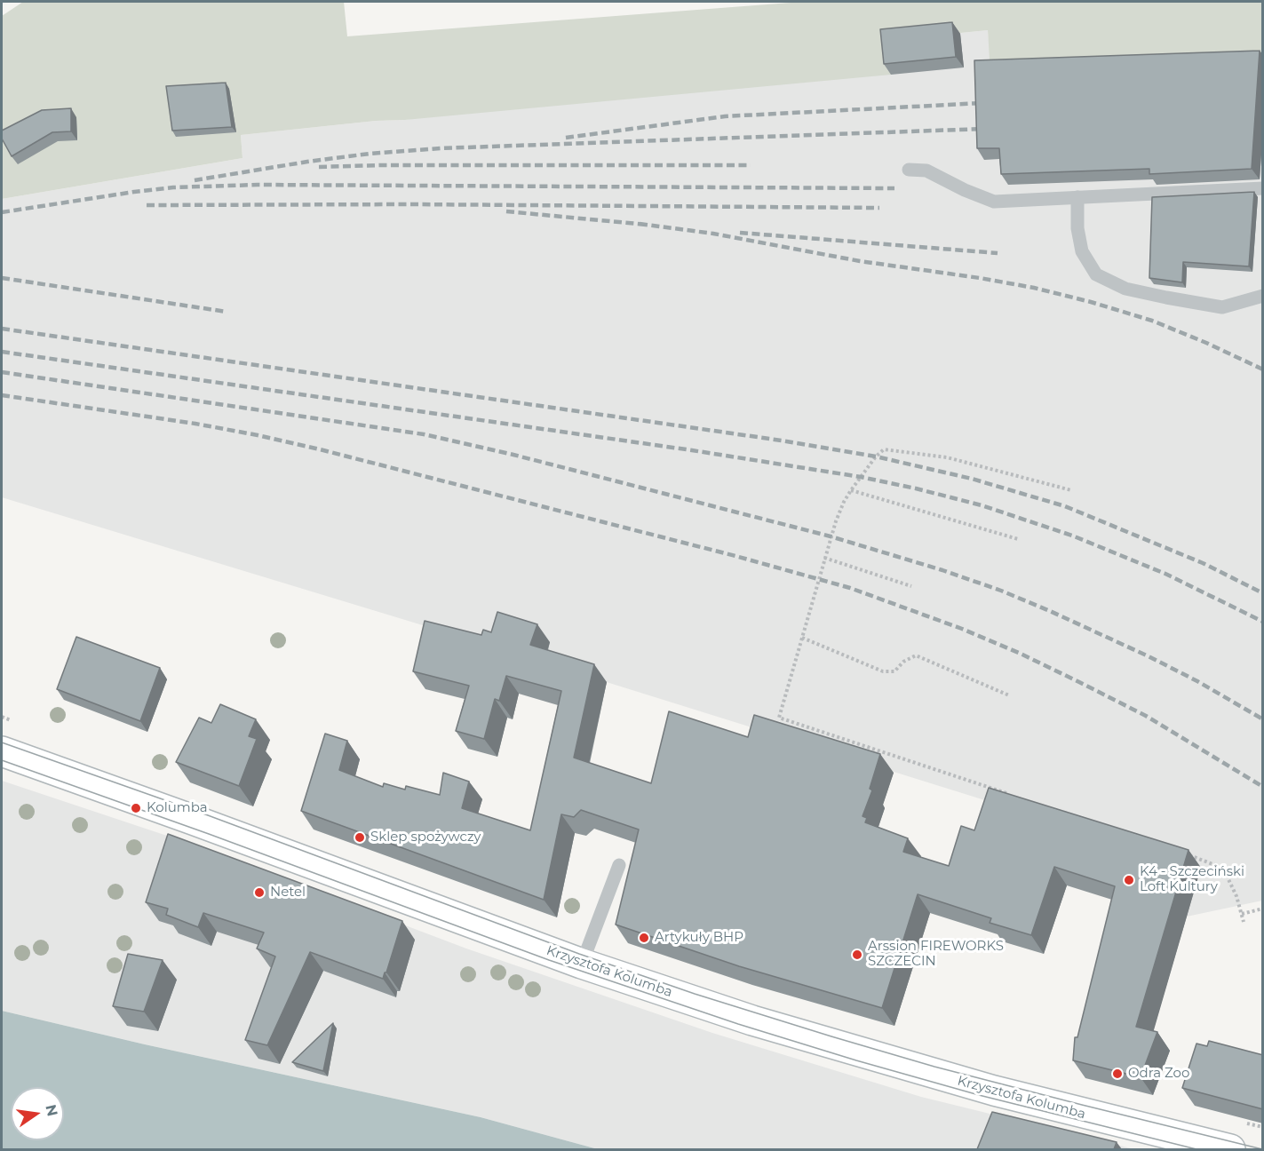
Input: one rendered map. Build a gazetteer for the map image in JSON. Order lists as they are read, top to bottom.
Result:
{
  "streets": {
    "street": ["Krzysztofa Kolumba"]
  },
  "places": [
    "Kolumba",
    "Sklep spożywczy",
    "K4 - Szczeciński Loft Kultury",
    "Netel",
    "Artykuły BHP",
    "Arssion FIREWORKS SZCZECIN",
    "Odra Zoo"
  ],
  "north": "right"
}
